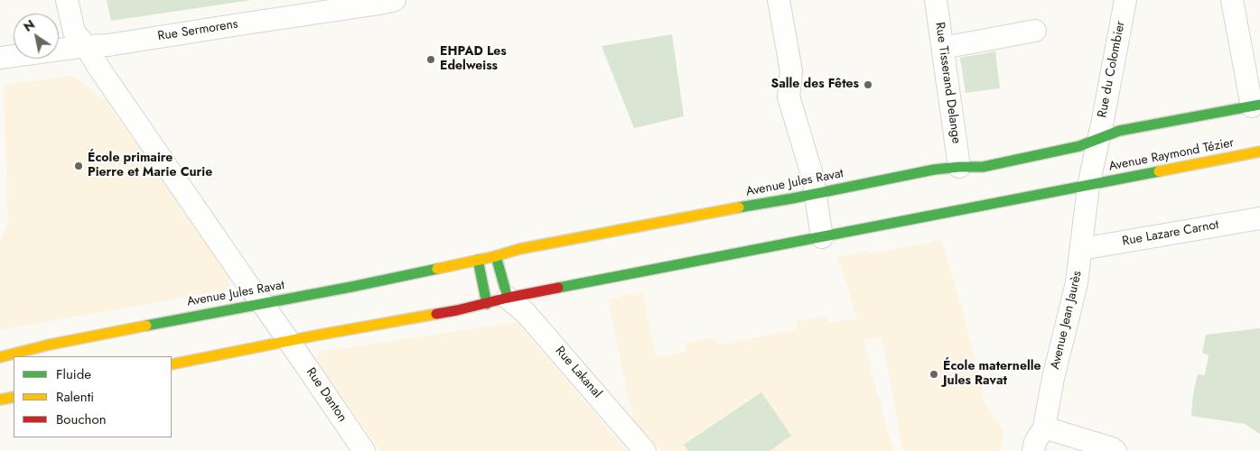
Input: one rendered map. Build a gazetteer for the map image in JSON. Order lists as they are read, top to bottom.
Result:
{
  "streets": {
    "main road": ["Avenue Raymond Tézier", "Avenue Jules Ravat"],
    "street": [
      "Rue Sermorens",
      "Rue du Colombier",
      "Rue Tisserand Delange",
      "Rue Lazare Carnot",
      "Avenue Jean Jaurès",
      "Rue Lakanal",
      "Rue Danton"
    ]
  },
  "crossings": [
    ["Rue Sermorens", "Rue Danton"],
    ["Rue du Colombier", "Avenue Raymond Tézier"],
    ["Rue du Colombier", "Avenue Jules Ravat"],
    ["Rue du Colombier", "Avenue Jean Jaurès"],
    ["Rue Tisserand Delange", "Avenue Jules Ravat"],
    ["Avenue Raymond Tézier", "Avenue Jean Jaurès"],
    ["Avenue Jules Ravat", "Rue Danton"],
    ["Rue Lazare Carnot", "Avenue Jean Jaurès"]
  ],
  "places": [
    "EHPAD Les Edelweiss",
    "Salle des Fêtes",
    "École primaire Pierre et Marie Curie",
    "École maternelle Jules Ravat"
  ],
  "legend": ["Fluide", "Ralenti", "Bouchon"],
  "north": "top left"
}
